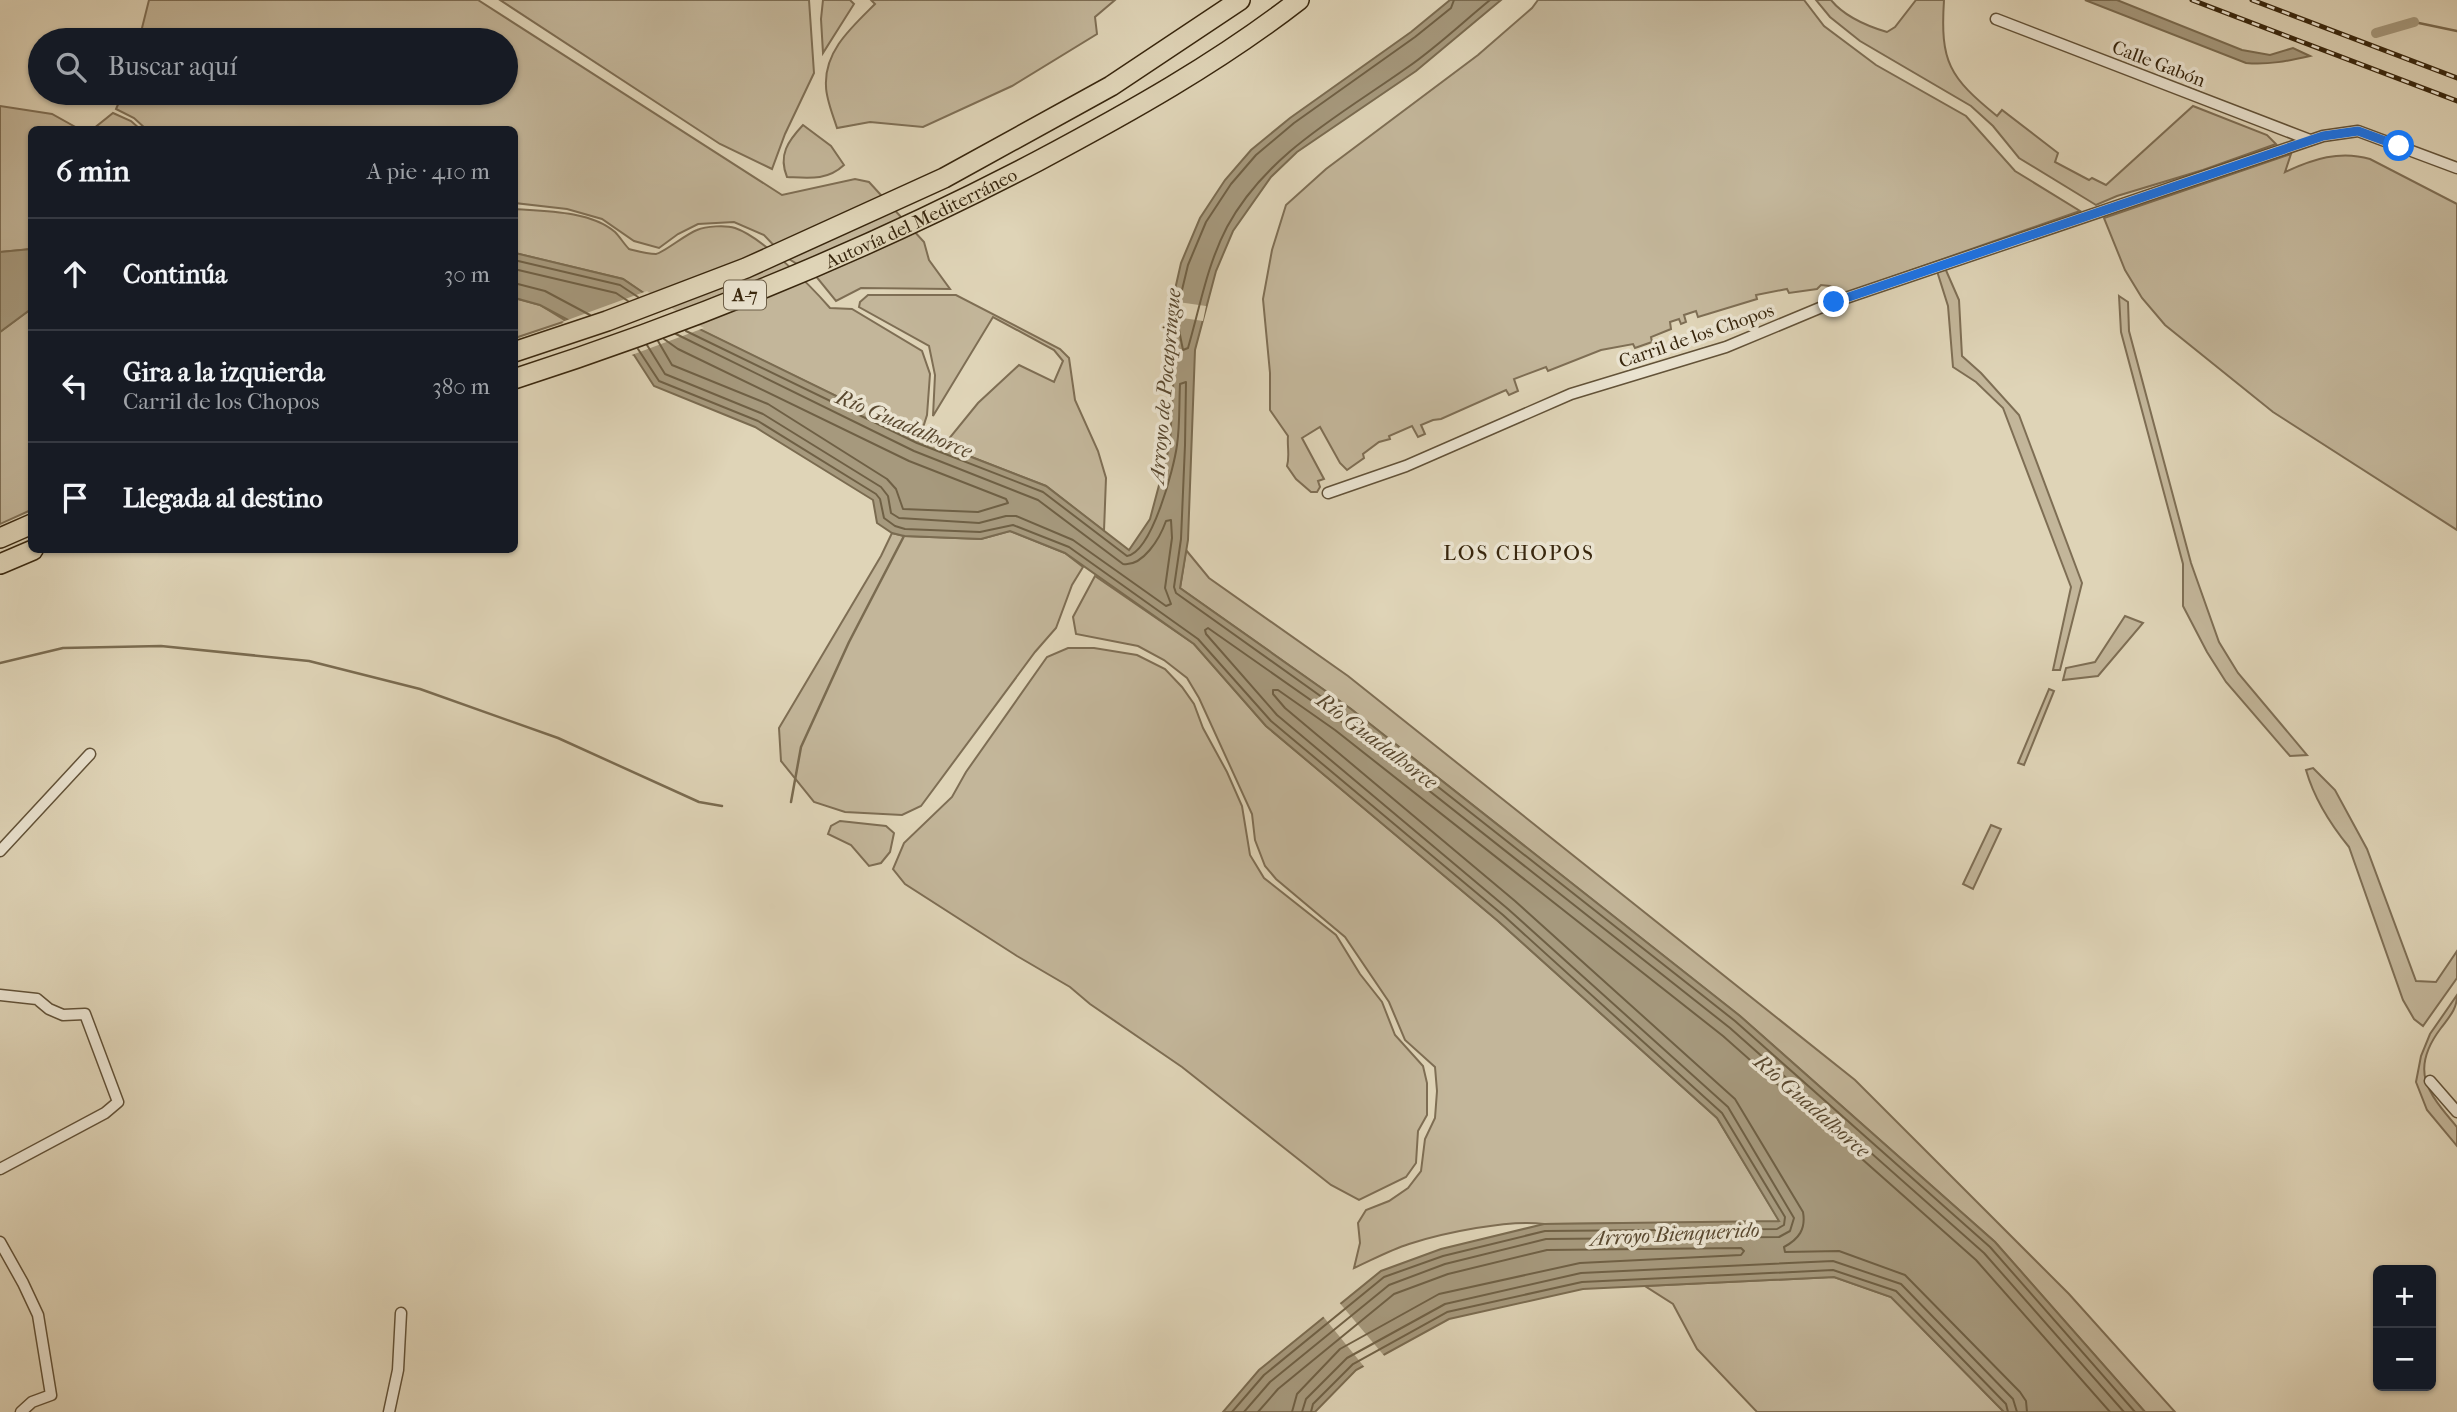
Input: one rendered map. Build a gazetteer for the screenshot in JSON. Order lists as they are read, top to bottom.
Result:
{
  "streets": {
    "highway": ["Autovía del Mediterráneo", "A-7"],
    "street": ["Calle Gabón", "Carril de los Chopos"]
  },
  "crossings": [
    ["Calle Gabón", "Carril de los Chopos"]
  ],
  "districts": ["LOS CHOPOS"],
  "water": ["Arroyo de Pocapringue", "Río Guadalhorce", "Arroyo Bienquerido"],
  "page": {
    "search": "Buscar aquí",
    "heading": ["6 min", "A pie · 410 m"],
    "list": [
      ["Continúa", "30 m"],
      ["Gira a la izquierda", "Carril de los Chopos", "380 m"],
      "Llegada al destino"
    ],
    "map_buttons": ["+", "−"]
  }
}
